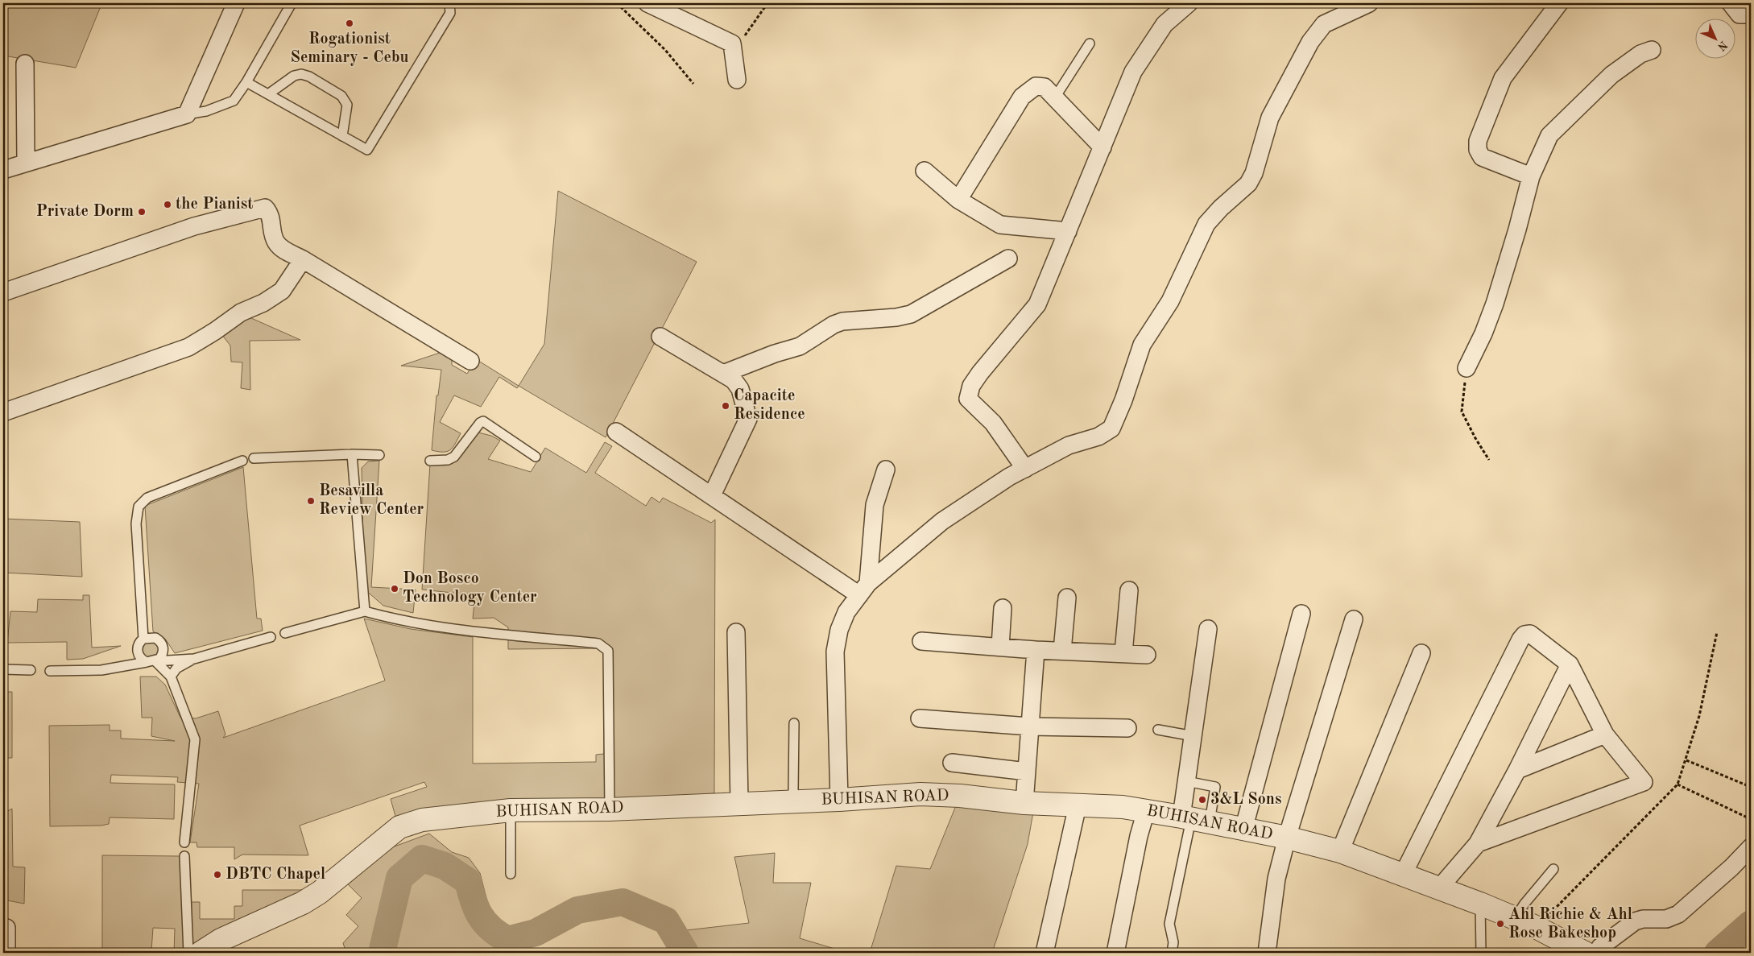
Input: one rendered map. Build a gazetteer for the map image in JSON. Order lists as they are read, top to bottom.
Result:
{
  "streets": {
    "street": ["BUHISAN ROAD"]
  },
  "places": [
    "Rogationist Seminary - Cebu",
    "the Pianist",
    "Private Dorm",
    "Capacite Residence",
    "Besavilla Review Center",
    "Don Bosco Technology Center",
    "3&L Sons",
    "DBTC Chapel",
    "Ahl Richie & Ahl Rose Bakeshop"
  ],
  "north": "bottom right"
}
